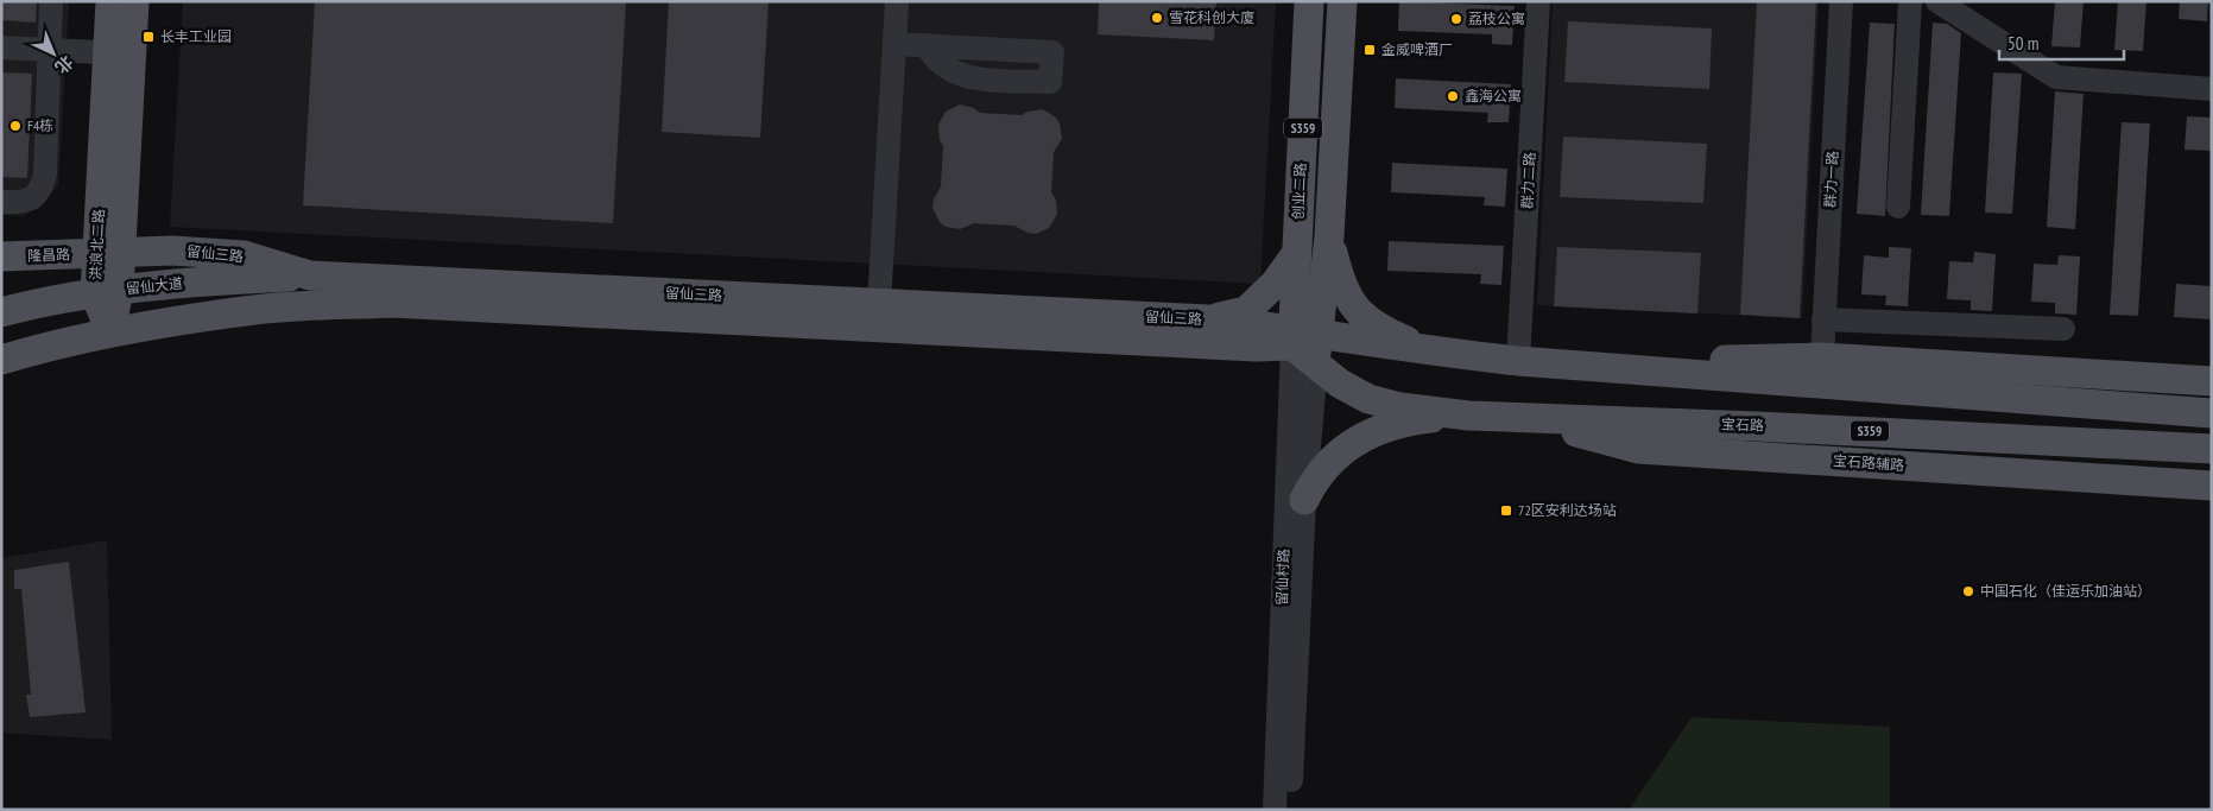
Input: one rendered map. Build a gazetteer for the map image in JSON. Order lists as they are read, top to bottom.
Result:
{
  "streets": {
    "main road": [
      "S359",
      "创业二路",
      "洪浪北二路",
      "留仙三路",
      "隆昌路",
      "留仙大道",
      "宝石路",
      "宝石路辅路"
    ],
    "street": ["群力一路", "群力二路", "留仙村路"]
  },
  "crossings": [
    ["S359", "群力二路"],
    ["S359", "创业二路"],
    ["S359", "留仙三路"],
    ["S359", "宝石路"],
    ["S359", "留仙村路"],
    ["创业二路", "留仙三路"],
    ["创业二路", "宝石路"],
    ["创业二路", "留仙村路"],
    ["洪浪北二路", "留仙三路"],
    ["洪浪北二路", "隆昌路"],
    ["洪浪北二路", "留仙大道"],
    ["留仙三路", "隆昌路"],
    ["留仙三路", "留仙大道"],
    ["留仙三路", "宝石路"],
    ["留仙三路", "留仙村路"],
    ["宝石路", "宝石路辅路"],
    ["宝石路", "留仙村路"]
  ],
  "places": {
    "other": [
      "雪花科创大廈",
      "荔枝公寓",
      "鑫海公寓",
      "F4栋",
      "中国石化（佳运乐加油站）"
    ],
    "transit": ["长丰工业园", "金威啤酒厂", "72区安利达场站"]
  },
  "scale_bar": "50 m",
  "north": "bottom right"
}
